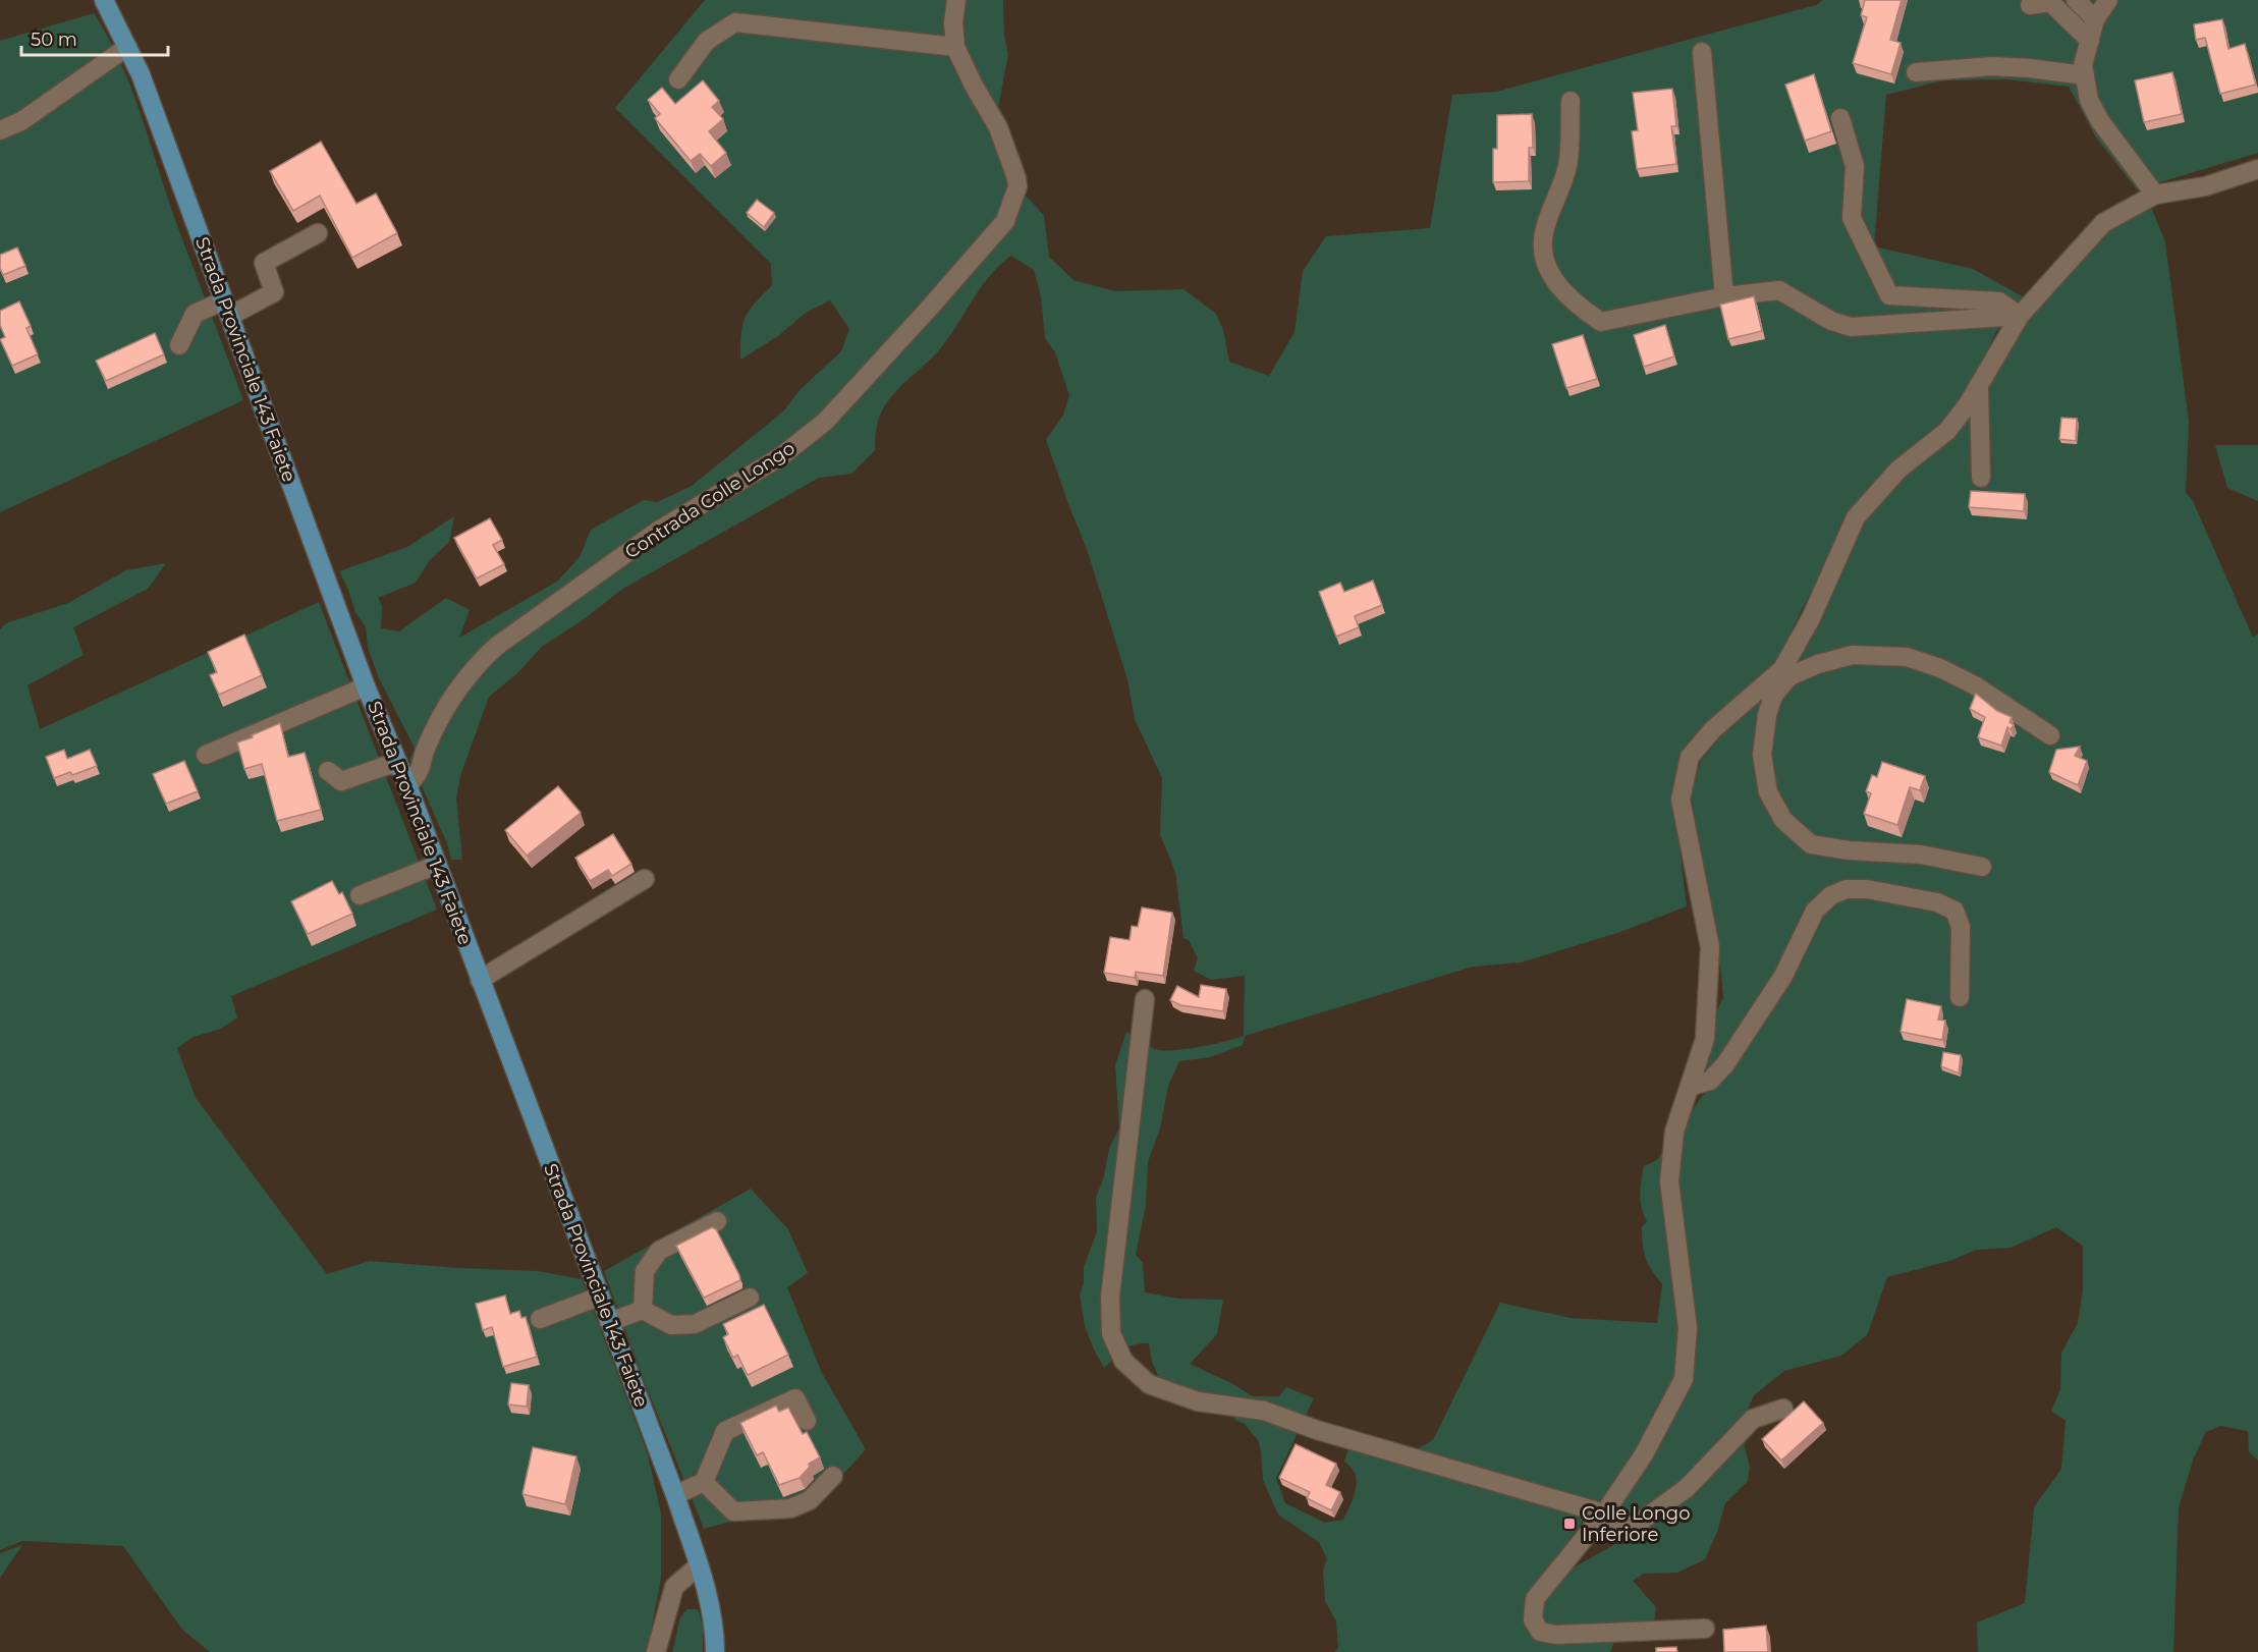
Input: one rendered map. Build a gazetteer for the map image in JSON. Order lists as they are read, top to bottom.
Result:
{
  "streets": {
    "main road": ["Strada Provinciale 143 Faiete"],
    "street": ["Contrada Colle Longo"]
  },
  "crossings": [
    ["Strada Provinciale 143 Faiete", "Contrada Colle Longo"]
  ],
  "places": {
    "transit": ["Colle Longo Inferiore"]
  },
  "scale_bar": "50 m"
}
